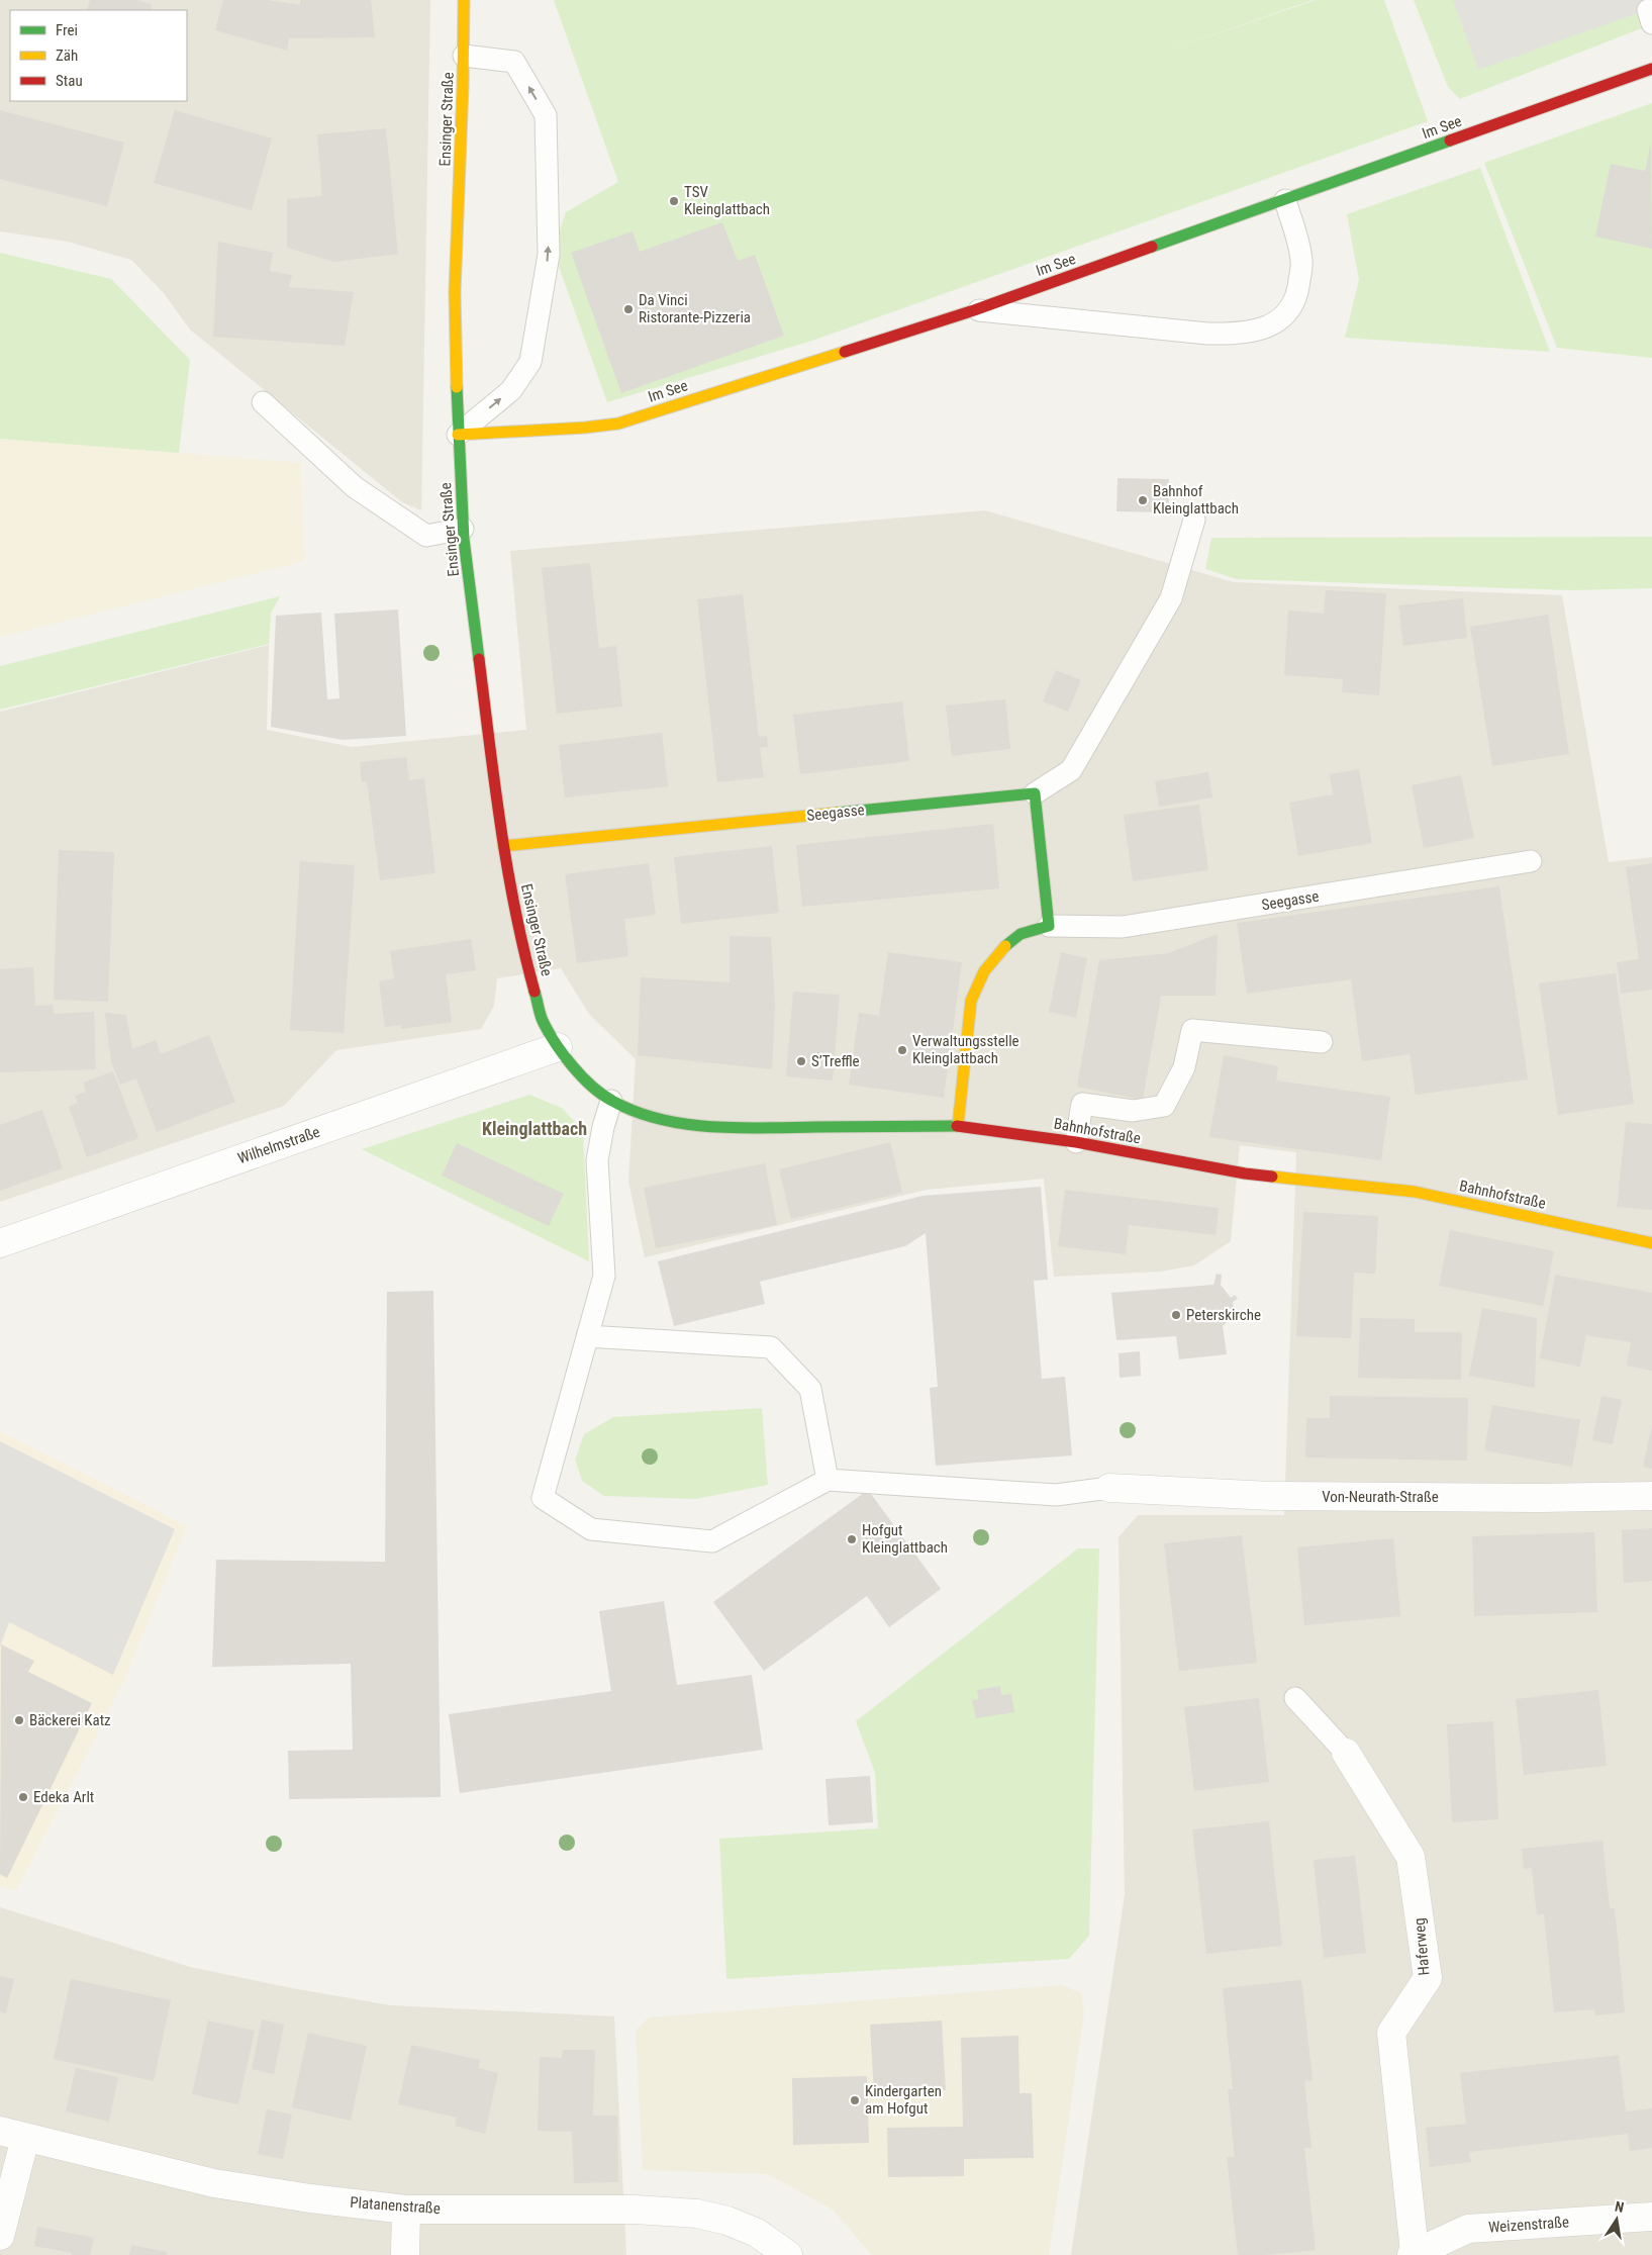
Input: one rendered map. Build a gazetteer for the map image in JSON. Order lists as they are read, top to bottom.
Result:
{
  "streets": {
    "main road": [
      "Ensinger Straße",
      "Im See",
      "Seegasse",
      "Bahnhofstraße"
    ],
    "street": [
      "Wilhelmstraße",
      "Von-Neurath-Straße",
      "Haferweg",
      "Platanenstraße",
      "Weizenstraße"
    ]
  },
  "crossings": [
    ["Ensinger Straße", "Im See"],
    ["Ensinger Straße", "Seegasse"],
    ["Ensinger Straße", "Bahnhofstraße"],
    ["Ensinger Straße", "Wilhelmstraße"],
    ["Seegasse", "Bahnhofstraße"],
    ["Bahnhofstraße", "Wilhelmstraße"],
    ["Haferweg", "Weizenstraße"]
  ],
  "districts": ["Kleinglattbach"],
  "places": [
    "TSV Kleinglattbach",
    "Da Vinci Ristorante-Pizzeria",
    "Bahnhof Kleinglattbach",
    "Verwaltungsstelle Kleinglattbach",
    "S’Treffle",
    "Peterskirche",
    "Hofgut Kleinglattbach",
    "Bäckerei Katz",
    "Edeka Arlt",
    "Kindergarten am Hofgut"
  ],
  "legend": ["Frei", "Zäh", "Stau"],
  "north": "top"
}
